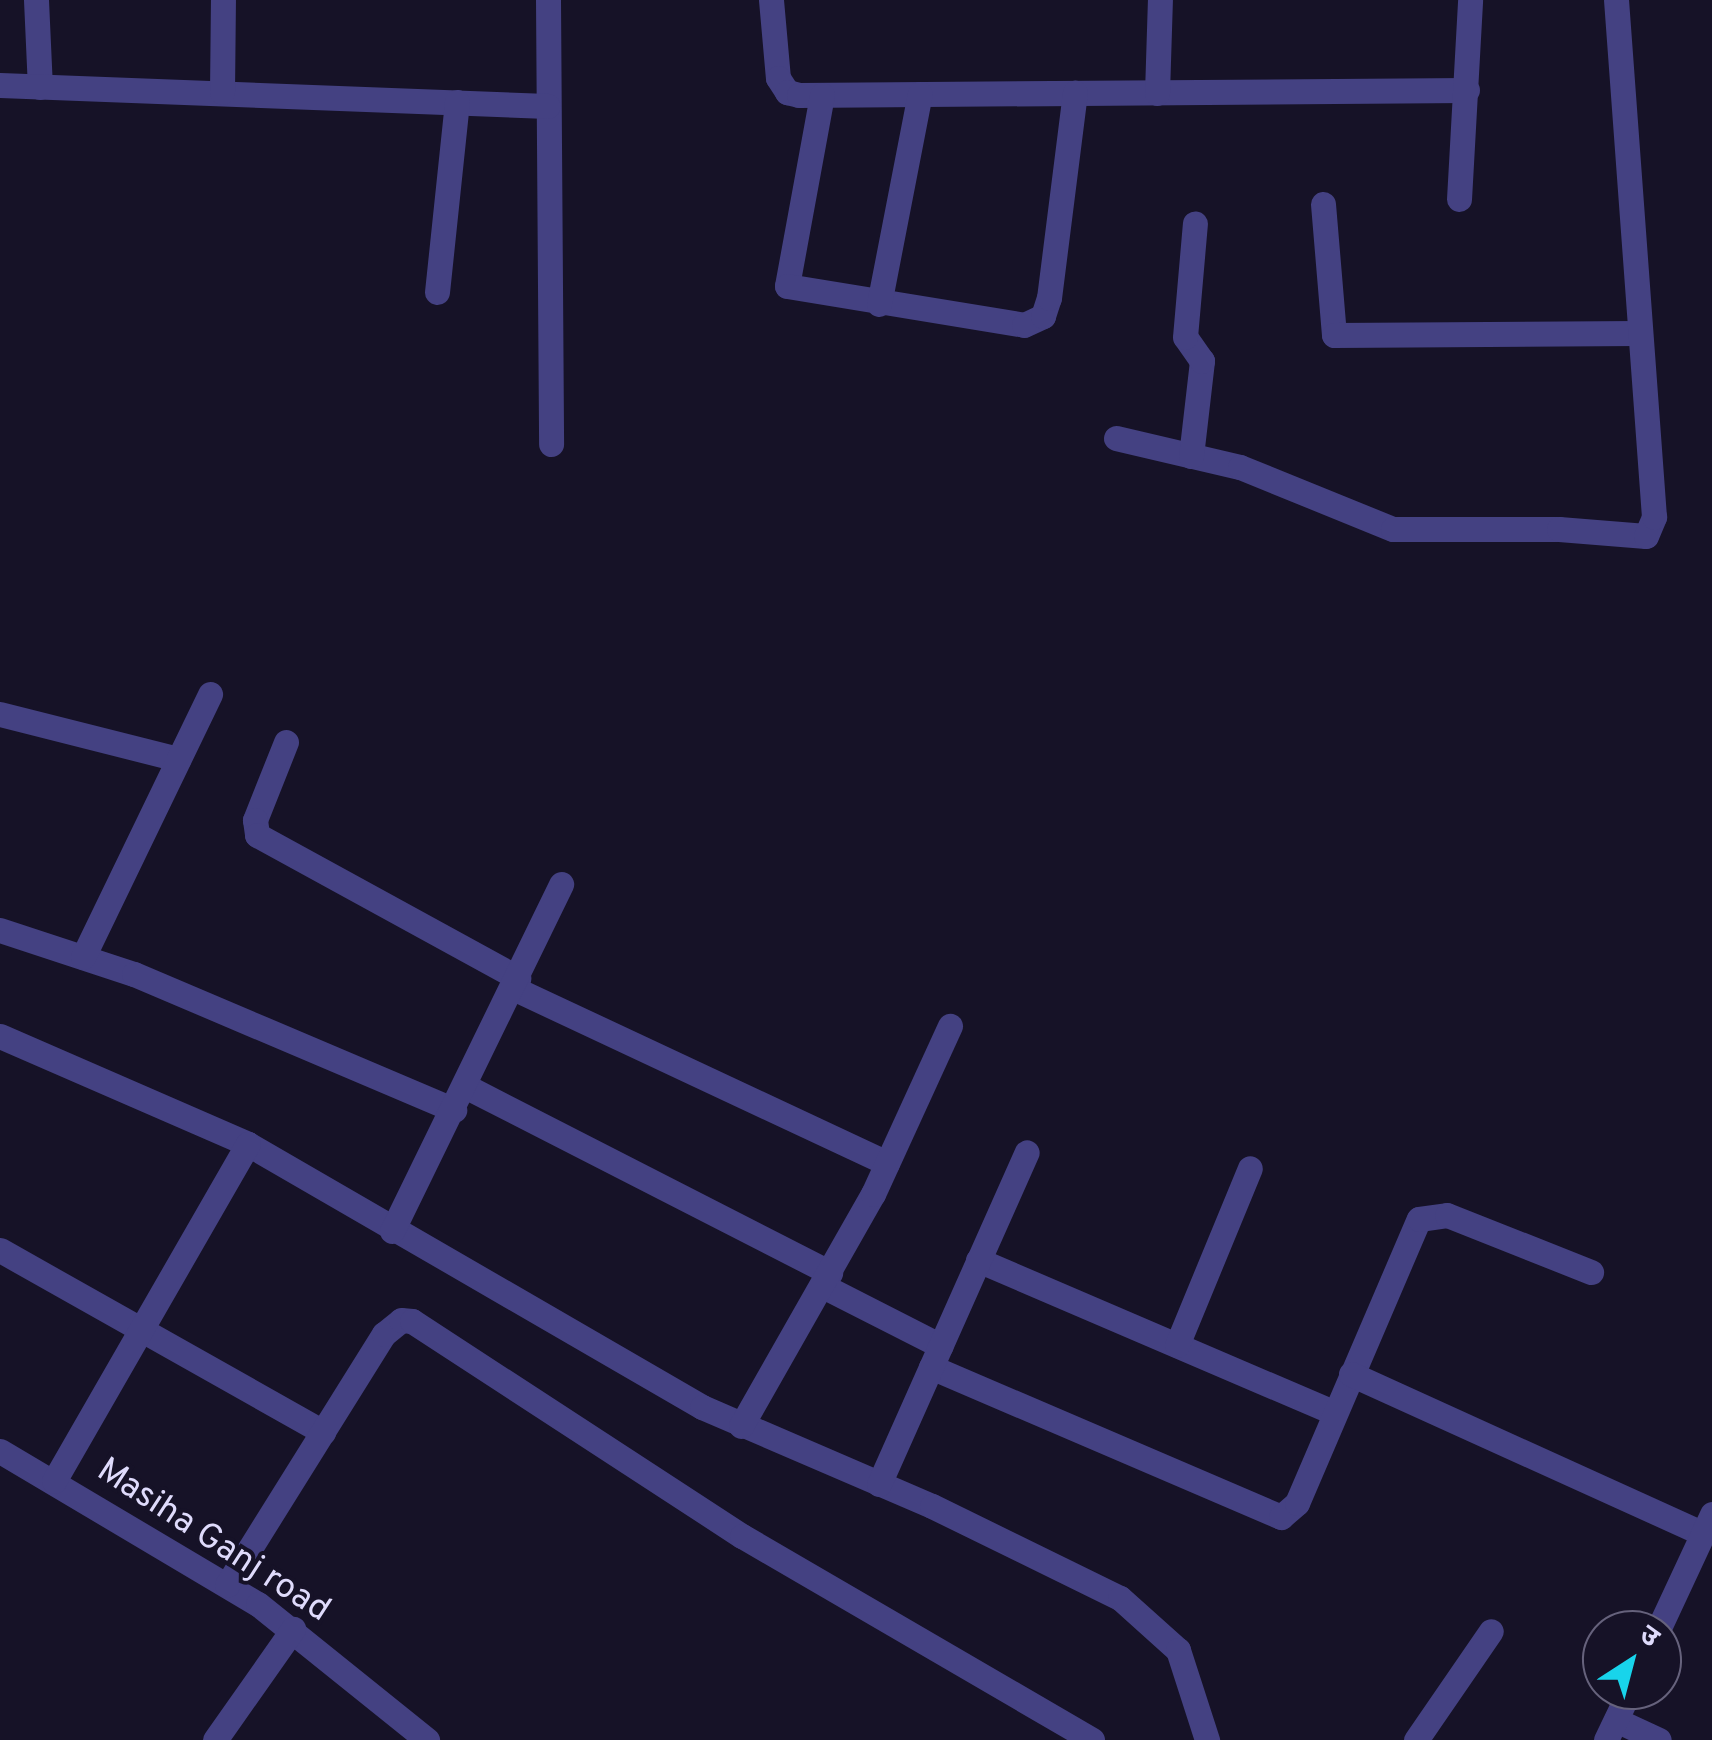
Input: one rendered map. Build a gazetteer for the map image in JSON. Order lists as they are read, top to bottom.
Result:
{
  "streets": {
    "street": ["Masiha Ganj road"]
  },
  "north": "top right"
}
